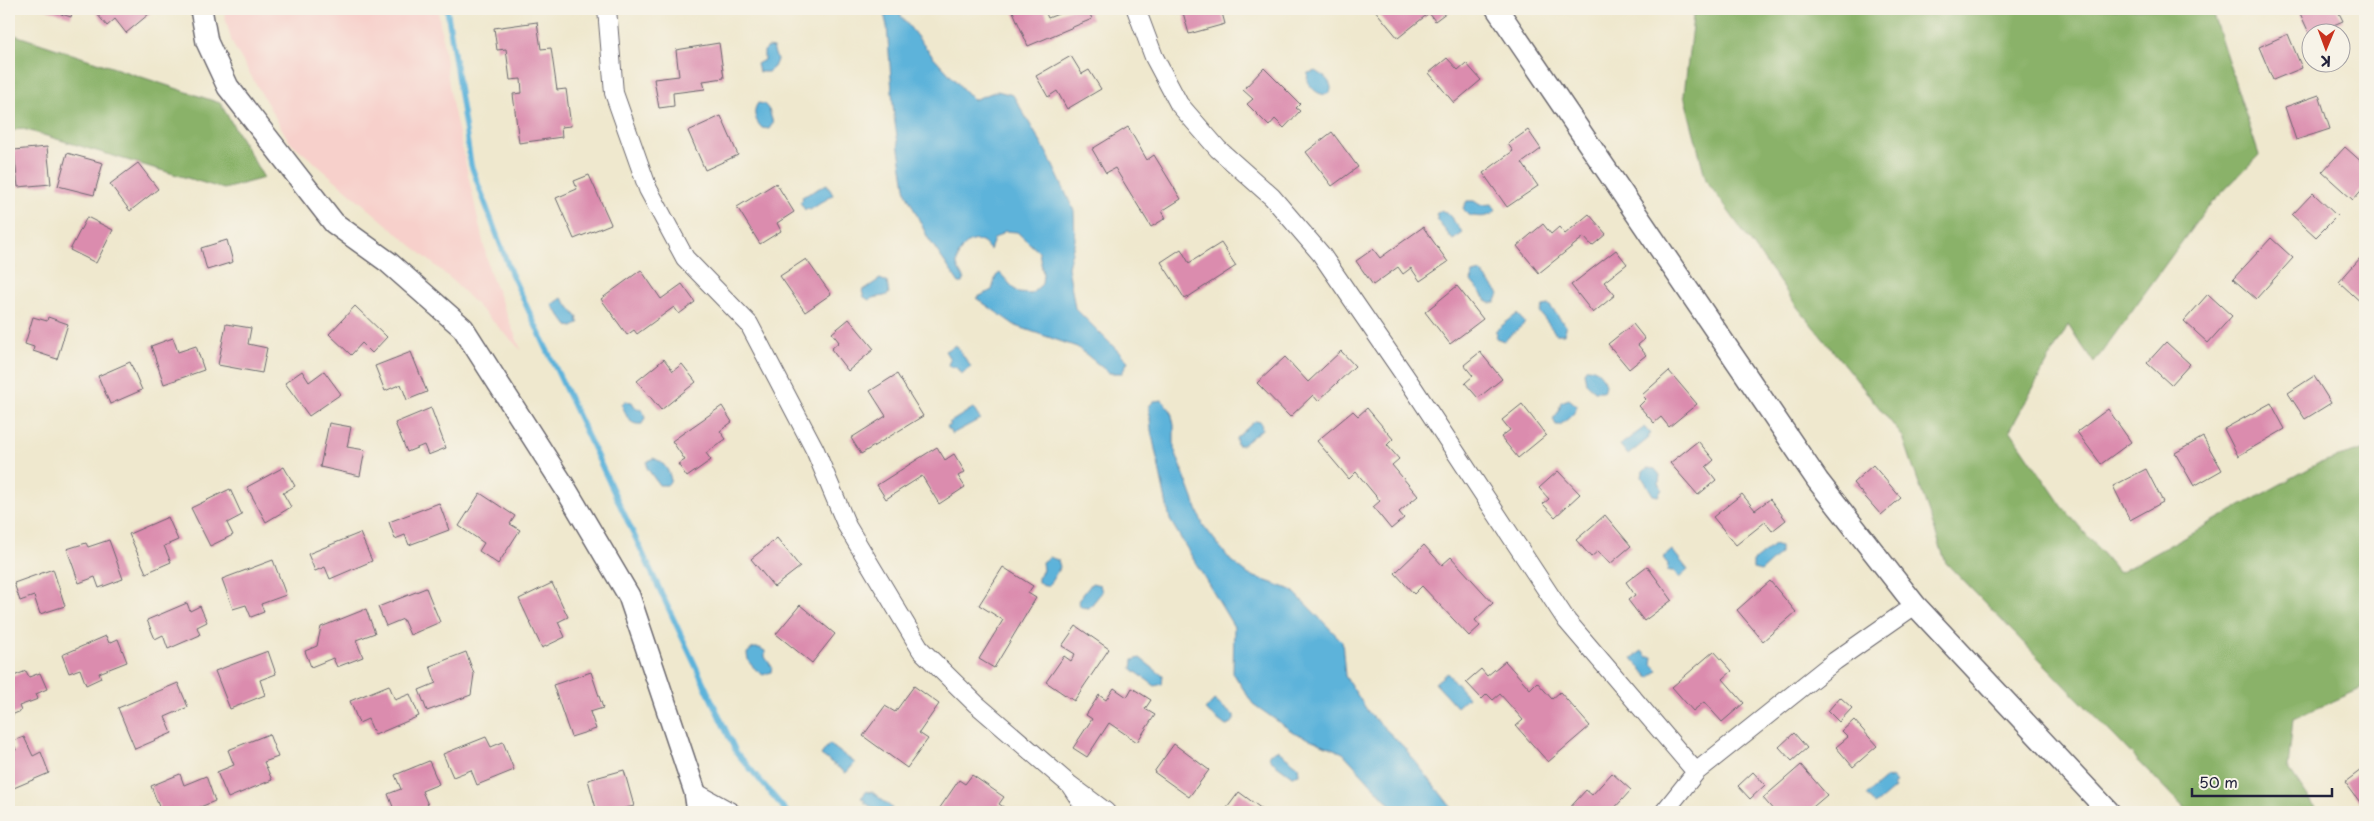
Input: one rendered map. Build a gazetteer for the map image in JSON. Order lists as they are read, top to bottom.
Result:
{
  "scale_bar": "50 m",
  "north": "bottom"
}
